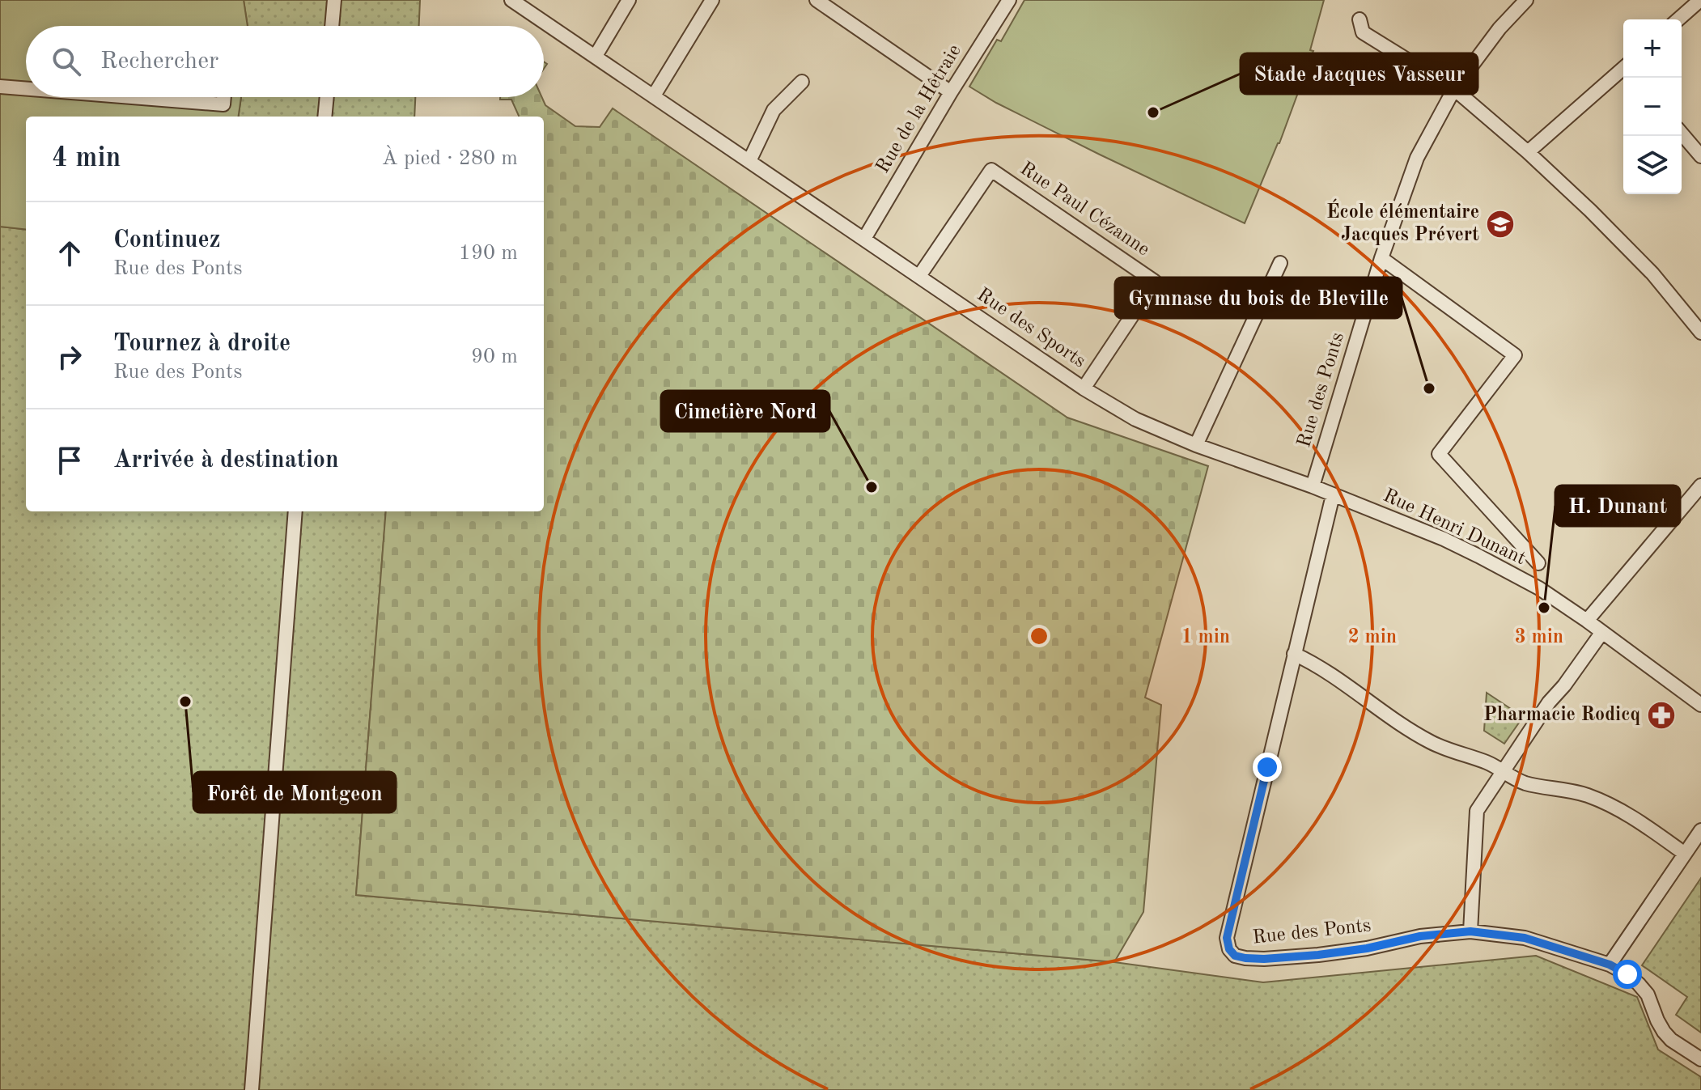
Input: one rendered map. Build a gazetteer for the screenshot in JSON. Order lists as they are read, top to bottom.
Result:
{
  "streets": {
    "street": [
      "Rue de la Hêtraie",
      "Rue Paul Cézanne",
      "Rue des Sports",
      "Rue des Ponts",
      "Rue Henri Dunant"
    ]
  },
  "crossings": [
    ["Rue de la Hêtraie", "Rue des Sports"],
    ["Rue Paul Cézanne", "Rue des Sports"],
    ["Rue des Sports", "Rue des Ponts"],
    ["Rue des Sports", "Rue Henri Dunant"],
    ["Rue des Ponts", "Rue Henri Dunant"]
  ],
  "places": {
    "other": [
      "Stade Jacques Vasseur",
      "Gymnase du bois de Bleville",
      "Cimetière Nord",
      "H. Dunant",
      "Forêt de Montgeon"
    ],
    "school or university": ["École élémentaire Jacques Prévert"],
    "pharmacy": ["Pharmacie Rodicq"]
  },
  "page": {
    "map_buttons": ["+", "−"],
    "search": "Rechercher",
    "heading": ["4 min", "À pied · 280 m"],
    "list": [
      ["Continuez", "Rue des Ponts", "190 m"],
      ["Tournez à droite", "Rue des Ponts", "90 m"],
      "Arrivée à destination"
    ]
  },
  "rings": ["1 min", "2 min", "3 min"]
}
